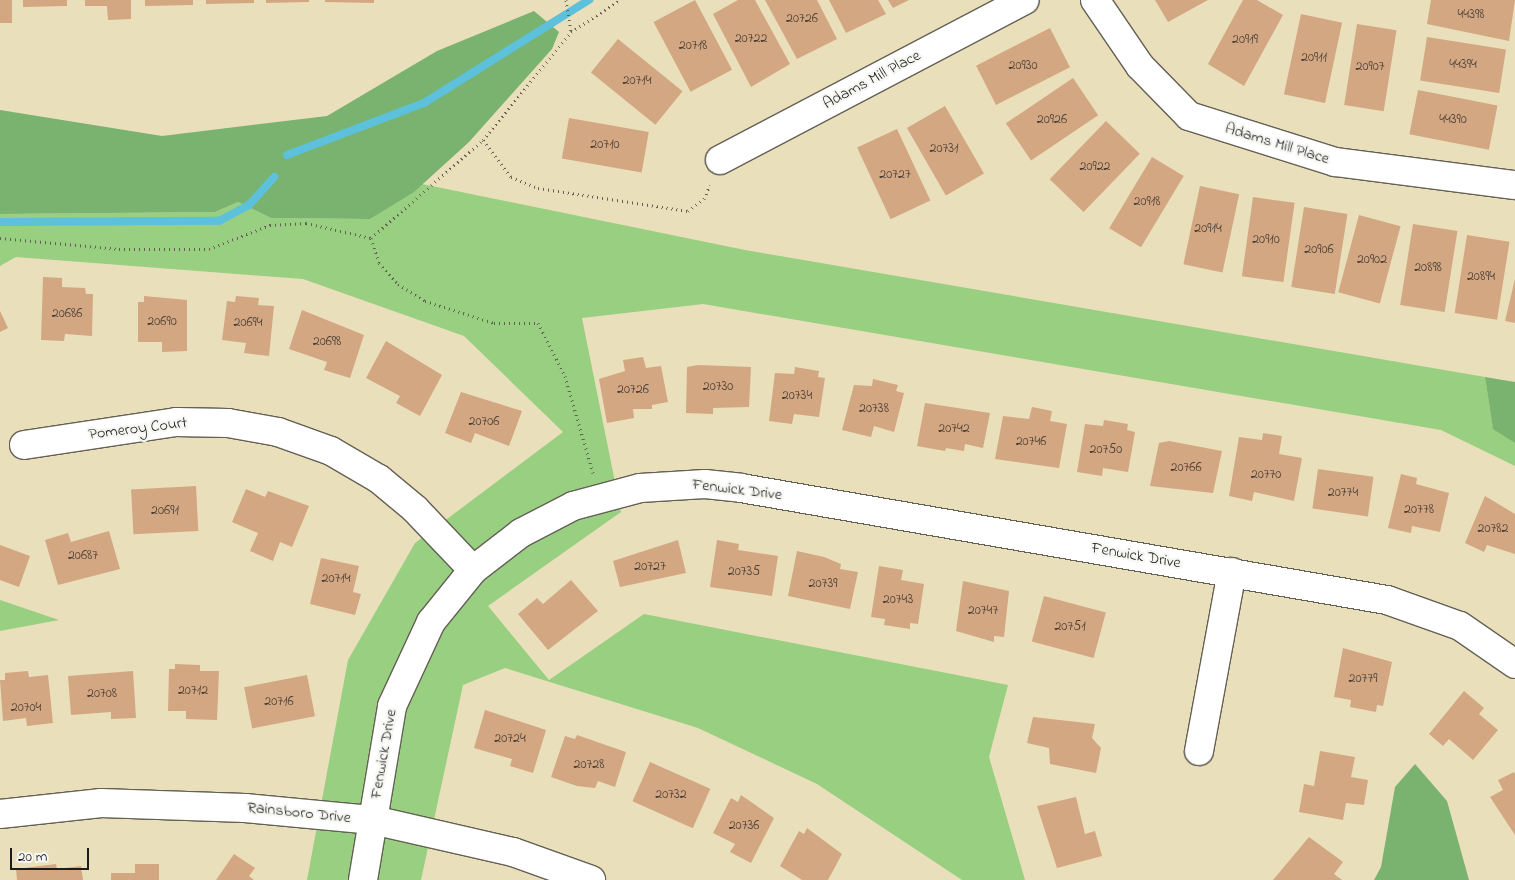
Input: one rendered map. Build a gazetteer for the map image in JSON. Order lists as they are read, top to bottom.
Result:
{
  "streets": {
    "street": [
      "Adams Mill Place",
      "Pomeroy Court",
      "Fenwick Drive",
      "Rainsboro Drive"
    ]
  },
  "crossings": [
    ["Pomeroy Court", "Fenwick Drive"],
    ["Fenwick Drive", "Rainsboro Drive"]
  ],
  "house_numbers": [
    "44398",
    "20726",
    "20722",
    "20919",
    "20718",
    "20911",
    "44394",
    "20930",
    "20907",
    "20714",
    "20926",
    "44390",
    "20710",
    "20731",
    "20922",
    "20727",
    "20918",
    "20914",
    "20910",
    "20906",
    "20902",
    "20898",
    "20894",
    "20686",
    "20690",
    "20694",
    "20698",
    "20730",
    "20726",
    "20734",
    "20738",
    "20706",
    "20742",
    "20746",
    "20750",
    "20766",
    "20770",
    "20774",
    "20778",
    "20691",
    "20782",
    "20687",
    "20727",
    "20735",
    "20714",
    "20739",
    "20743",
    "20747",
    "20751",
    "20779",
    "20712",
    "20708",
    "20716",
    "20704",
    "20724",
    "20728",
    "20732",
    "20736"
  ],
  "scale_bar": "20 m"
}
